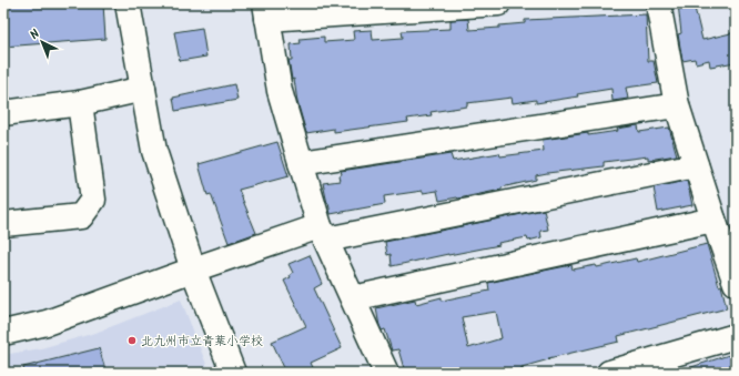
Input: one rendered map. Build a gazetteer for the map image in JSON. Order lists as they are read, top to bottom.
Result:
{
  "places": ["北九州市立青葉小学校"],
  "north": "top left"
}
